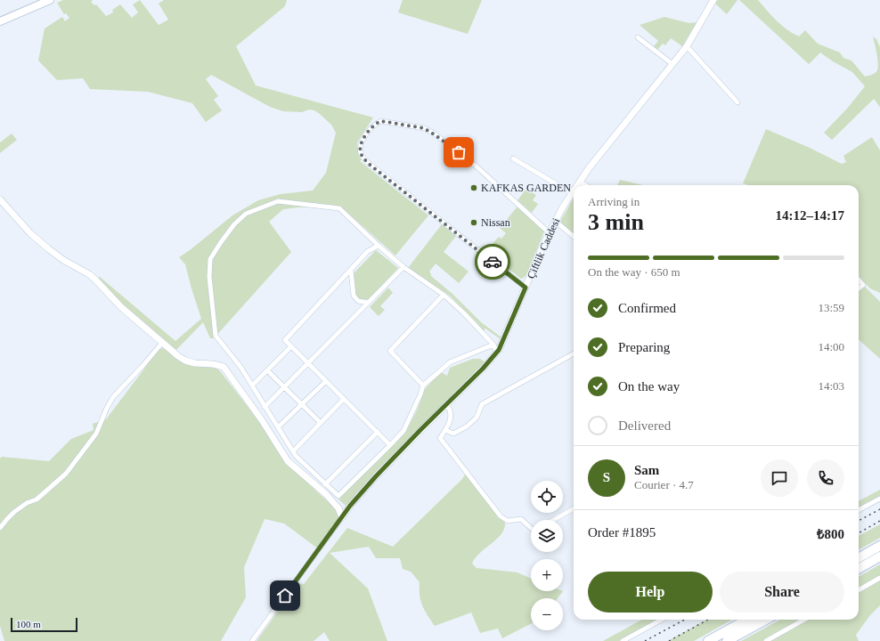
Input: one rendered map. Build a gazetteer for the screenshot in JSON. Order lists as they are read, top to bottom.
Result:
{
  "streets": {
    "street": ["Çiftlik Caddesi"]
  },
  "places": ["KAFKAS GARDEN", "Nissan"],
  "scale_bar": "100 m",
  "page": {
    "heading": ["3 min", "Arriving in", "14:12–14:17"],
    "panel": [
      "Sam",
      "Courier · 4.7",
      "Order #1895",
      "₺800"
    ],
    "bar": "On the way · 650 m",
    "list": [
      ["Confirmed", "13:59"],
      ["Preparing", "14:00"],
      ["On the way", "14:03"],
      "Delivered"
    ],
    "round": "S",
    "map_buttons": ["+", "−"],
    "buttons": ["Help", "Share"],
    "scale": "100 m"
  }
}
